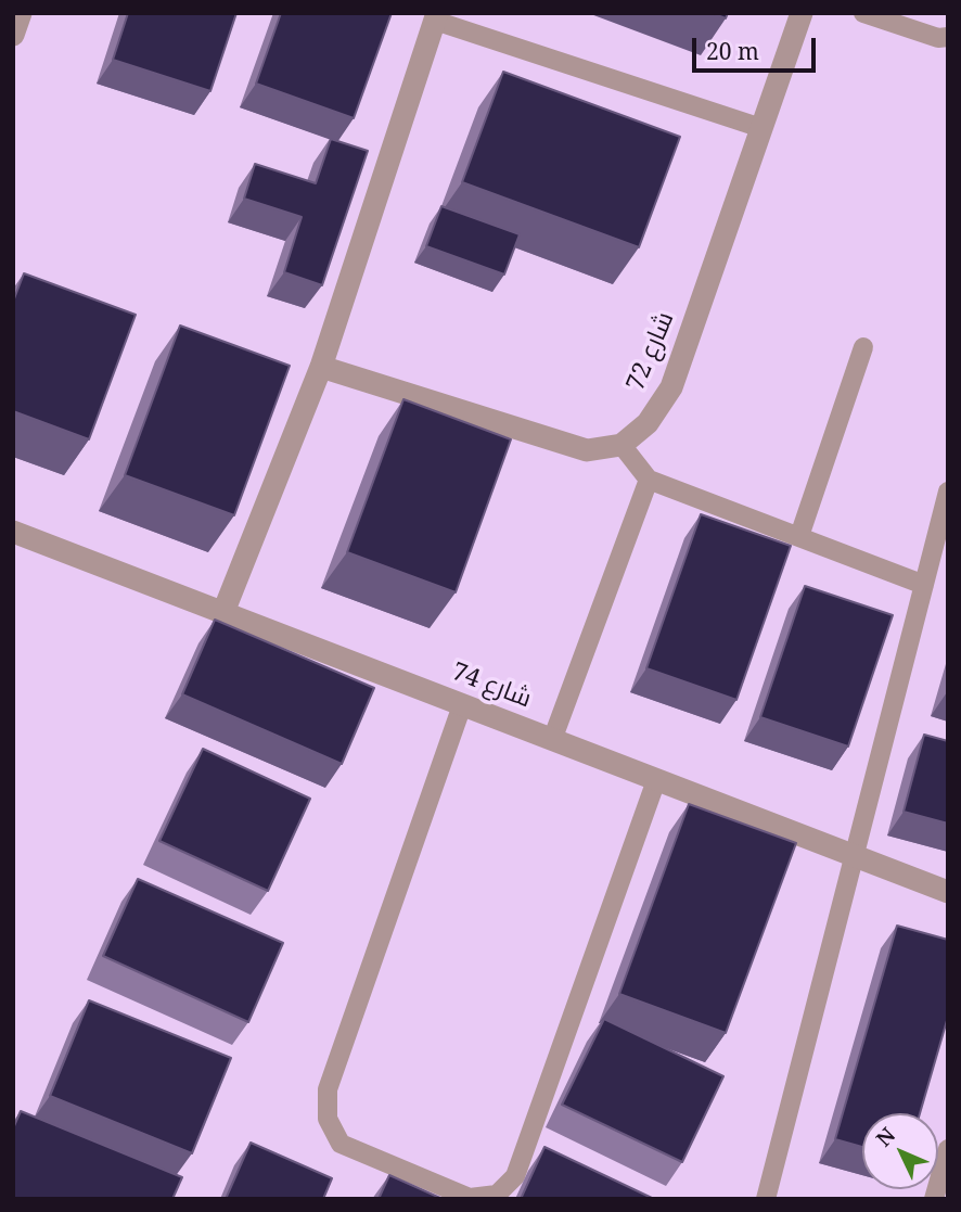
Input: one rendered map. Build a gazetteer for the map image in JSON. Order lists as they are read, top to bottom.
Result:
{
  "streets": {
    "street": ["شارع 72", "شارع 74"]
  },
  "scale_bar": "20 m",
  "north": "top left"
}
